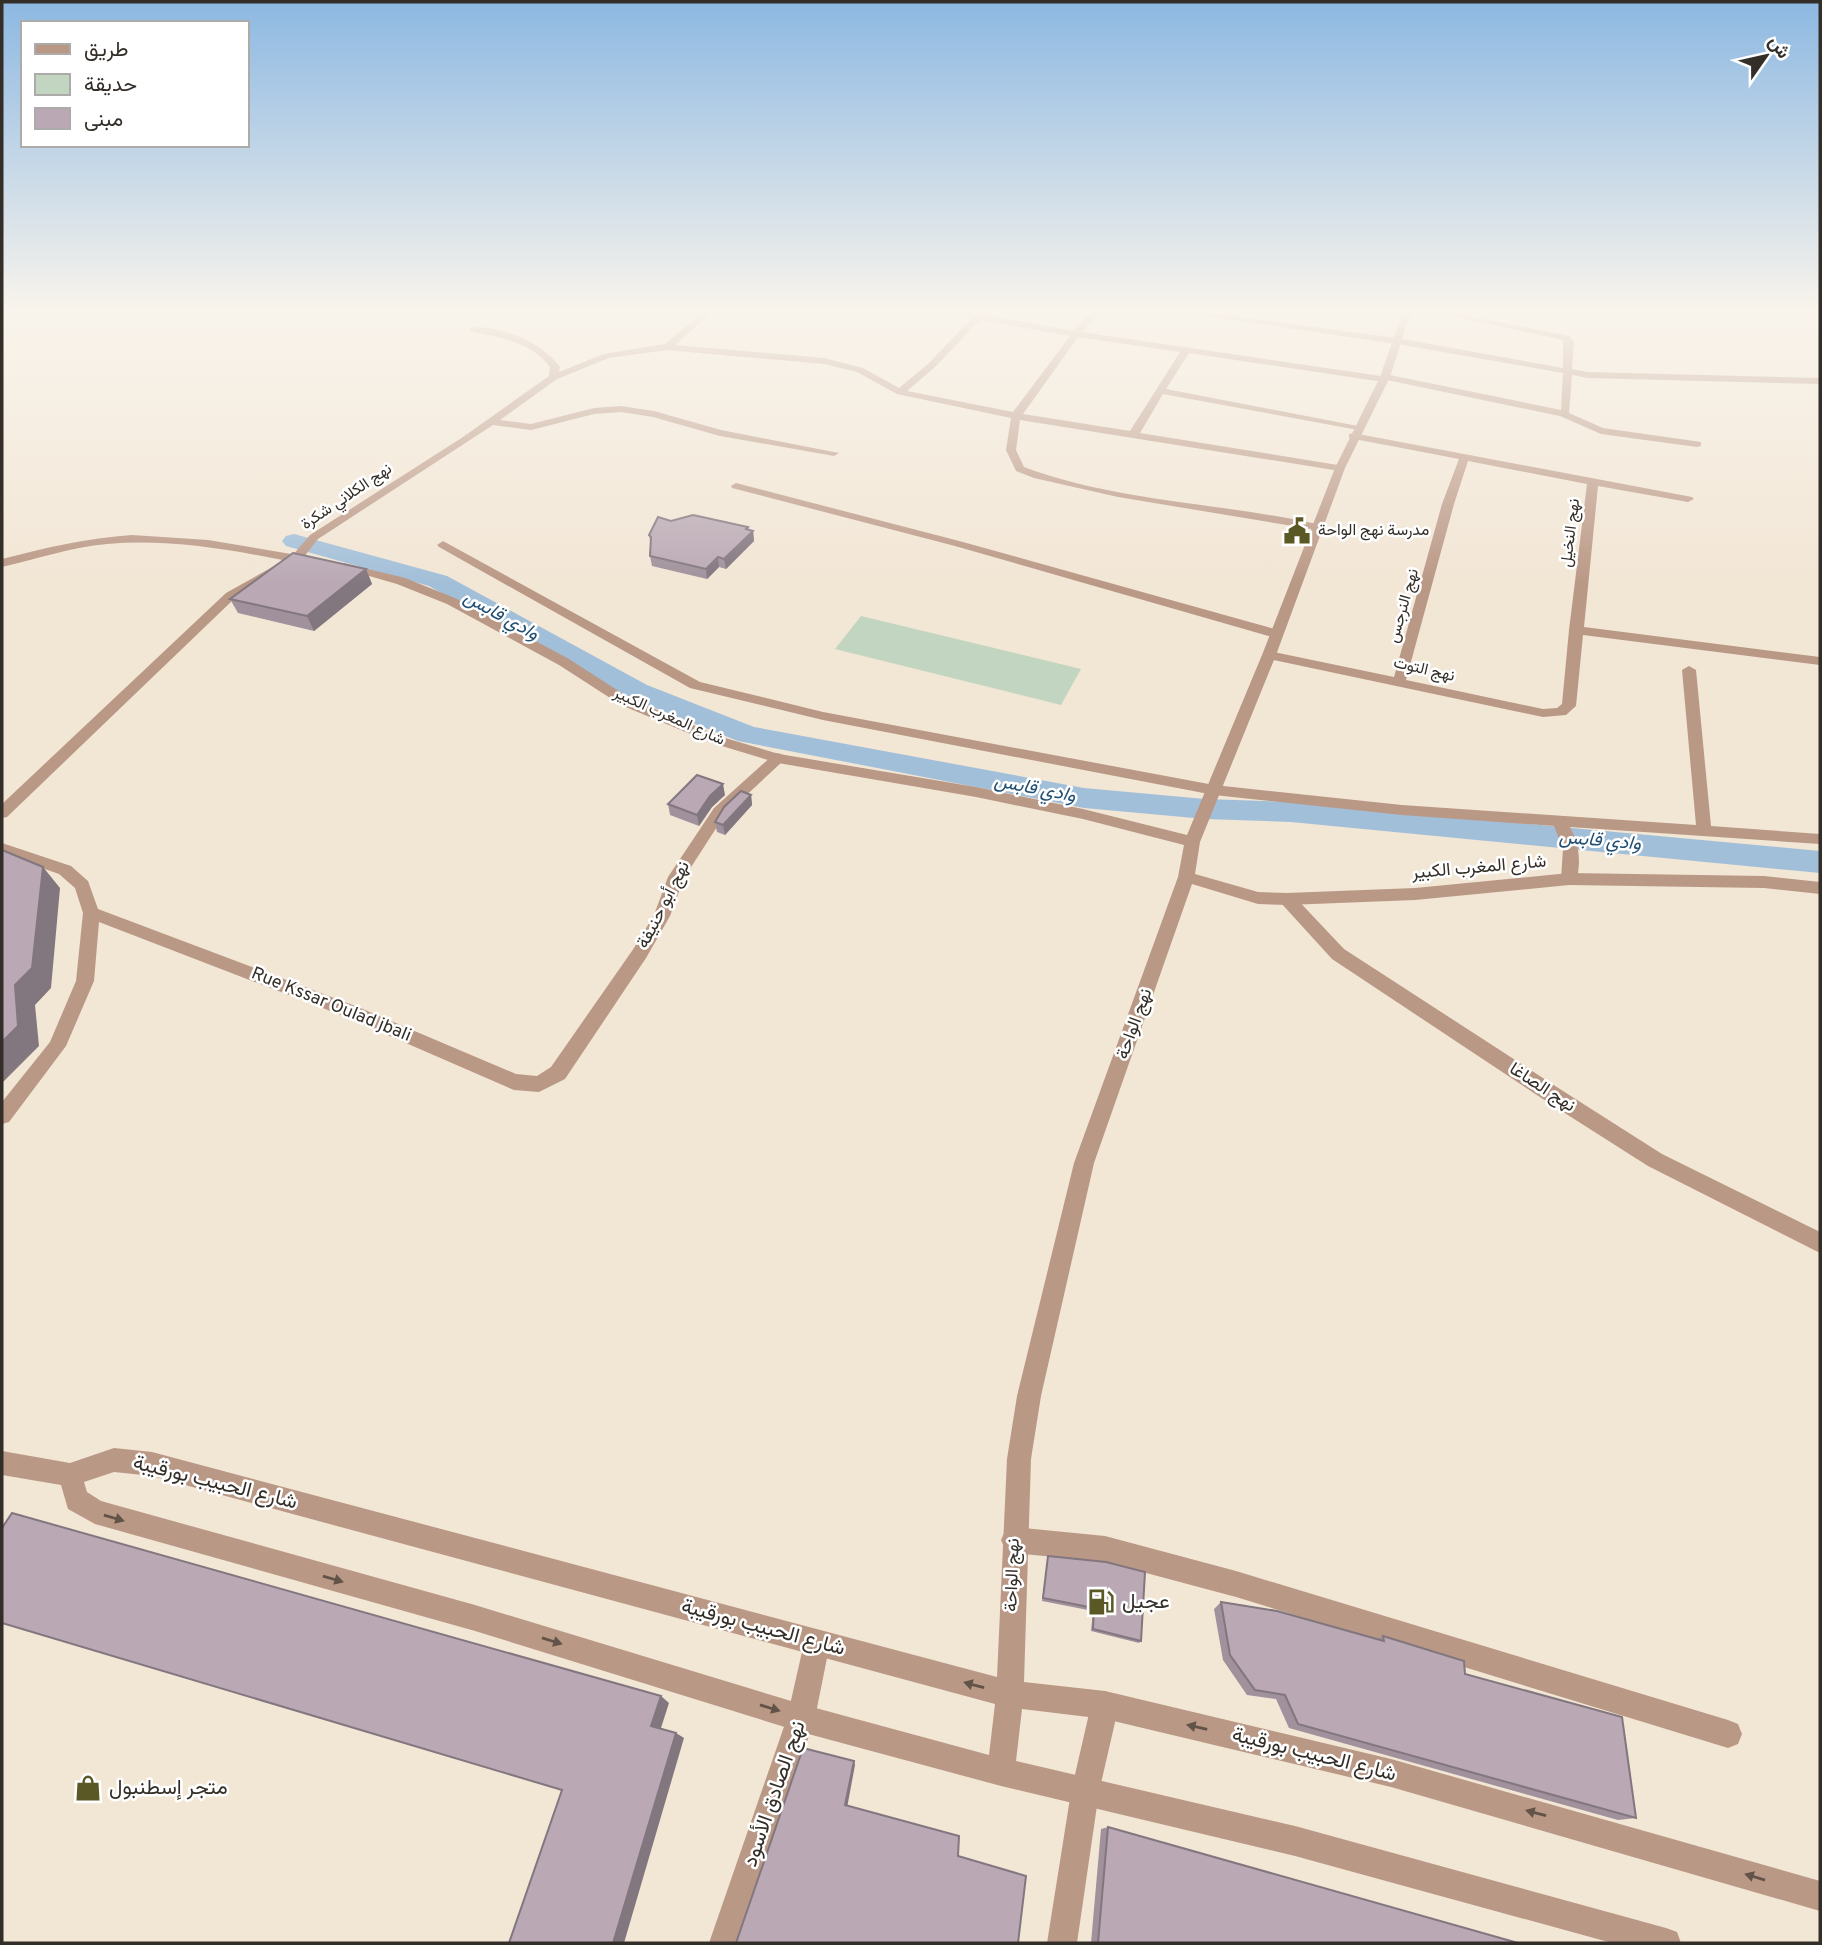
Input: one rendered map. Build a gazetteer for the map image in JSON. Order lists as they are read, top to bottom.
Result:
{
  "streets": {
    "street": [
      "نهج الكلاني شكرة",
      "نهج النخيل",
      "نهج النرجس",
      "نهج التوت",
      "شارع المغرب الكبير",
      "نهج أبو حنيفة",
      "Rue Kssar Oulad jbali",
      "نهج الواحة",
      "نهج الصاغا",
      "شارع الحبيب بورقيبة",
      "نهج الصادق الأسود"
    ]
  },
  "crossings": [
    ["نهج الكلاني شكرة", "شارع المغرب الكبير"],
    ["نهج الكلاني شكرة", "نهج الواحة"],
    ["نهج النخيل", "نهج النرجس"],
    ["نهج النخيل", "نهج التوت"],
    ["نهج النخيل", "نهج الواحة"],
    ["نهج النرجس", "نهج التوت"],
    ["نهج التوت", "نهج الواحة"],
    ["شارع المغرب الكبير", "نهج أبو حنيفة"],
    ["شارع المغرب الكبير", "نهج الواحة"],
    ["شارع المغرب الكبير", "نهج الصاغا"],
    ["نهج أبو حنيفة", "Rue Kssar Oulad jbali"],
    ["نهج الواحة", "شارع الحبيب بورقيبة"],
    ["شارع الحبيب بورقيبة", "نهج الصادق الأسود"]
  ],
  "water": ["وادي قابس"],
  "places": {
    "public building": ["مدرسة نهج الواحة"],
    "fuel station": ["عجيل"],
    "shop": ["متجر إسطنبول"]
  },
  "legend": ["طريق", "حديقة", "مبنى"],
  "north": "top right"
}
